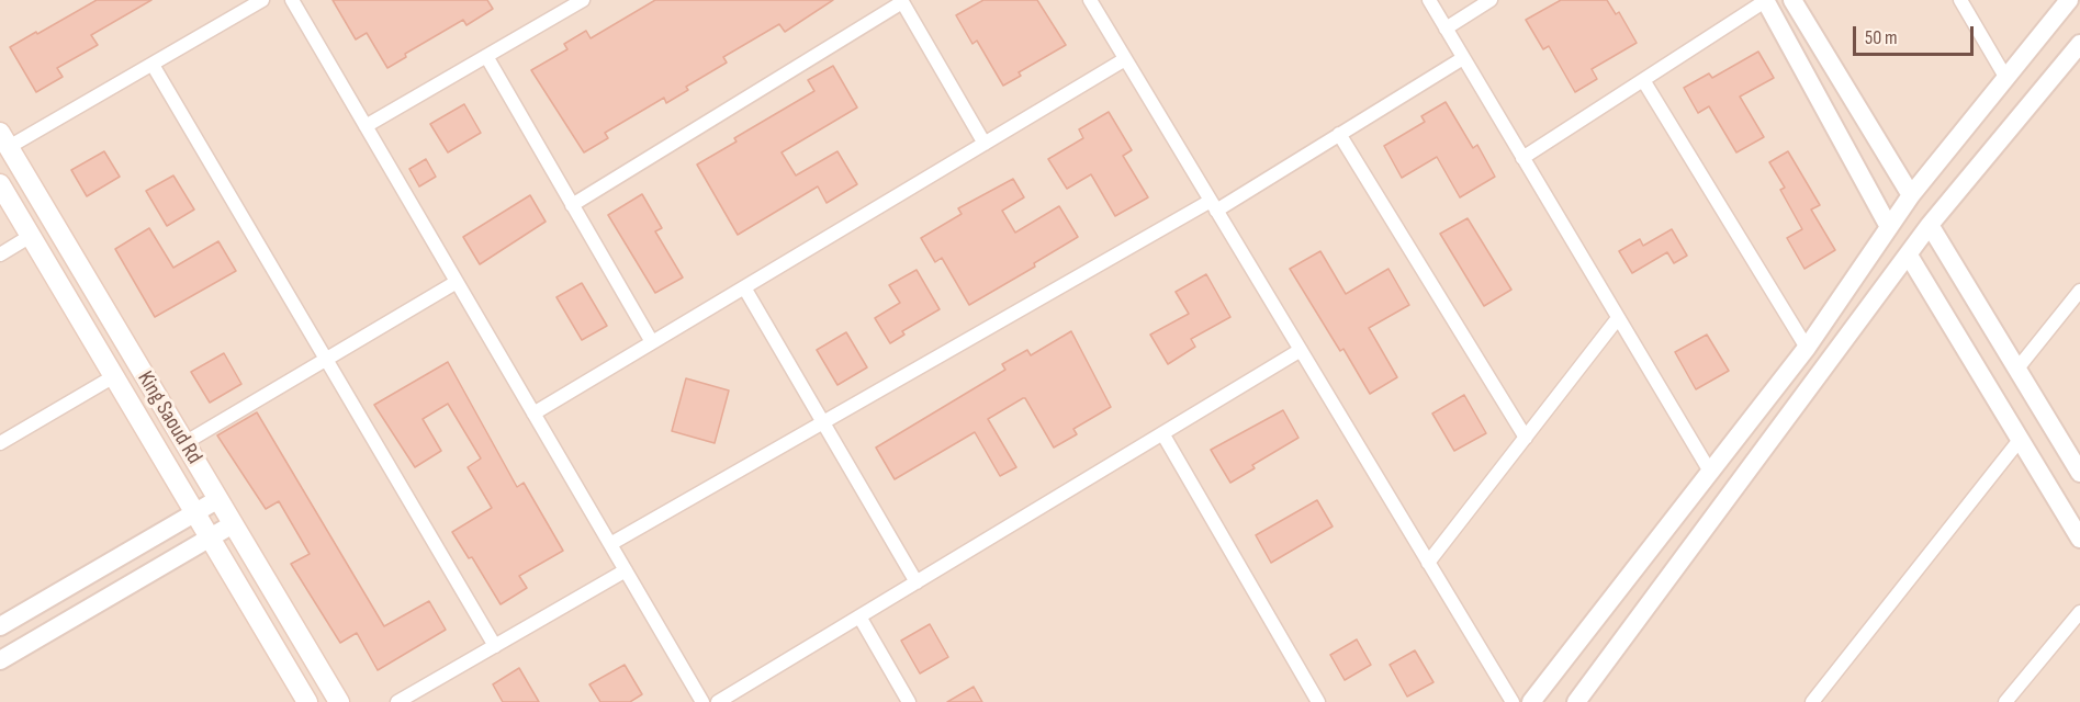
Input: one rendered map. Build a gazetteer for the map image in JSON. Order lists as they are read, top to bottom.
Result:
{
  "streets": {
    "main road": ["King Saoud Rd"]
  },
  "scale_bar": "50 m"
}
